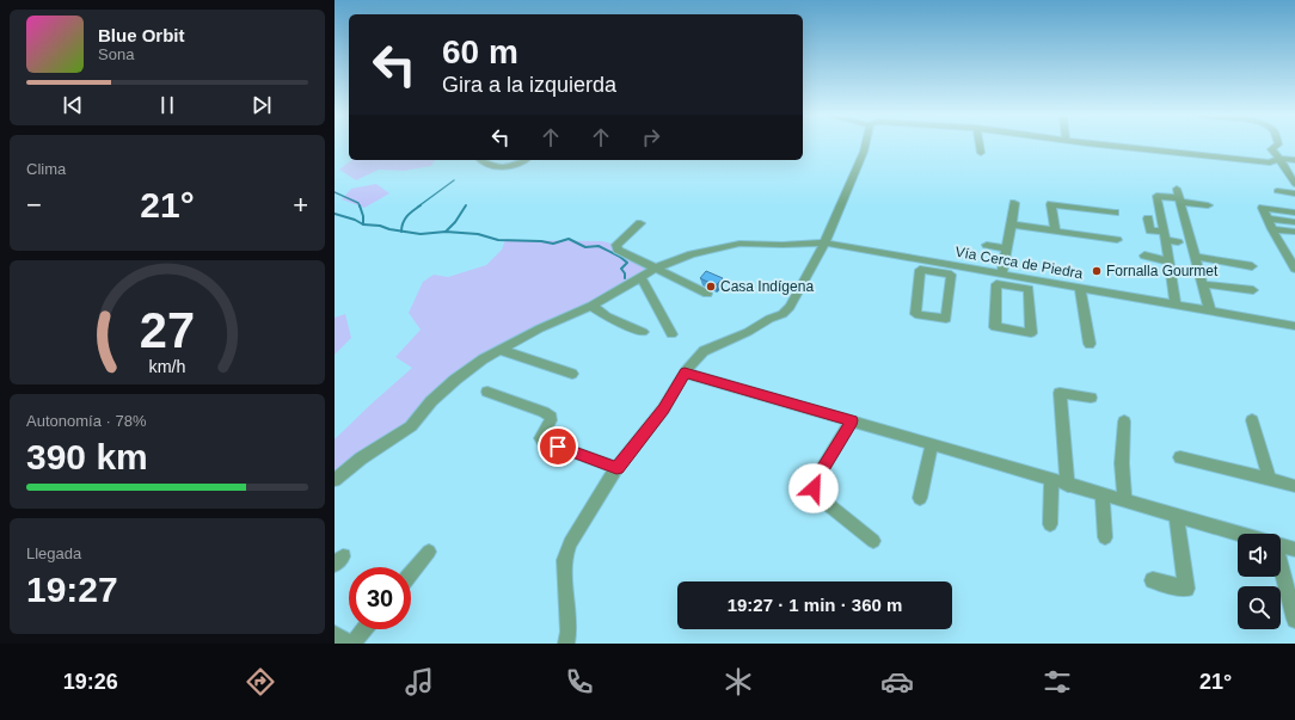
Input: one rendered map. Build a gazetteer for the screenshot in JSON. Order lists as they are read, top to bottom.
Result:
{
  "streets": {
    "street": ["Vía Cerca de Piedra"]
  },
  "places": ["Fornalla Gourmet", "Casa Indígena"],
  "page": {
    "turn": ["60 m", "Gira a la izquierda"],
    "song": ["Blue Orbit", "Sona"],
    "tile": [
      "Clima",
      ["Autonomía · 78%", "390 km"],
      ["Llegada", "19:27"]
    ],
    "heat": ["−", "21°", "+"],
    "limit": "30",
    "trip": "19:27 · 1 min · 360 m",
    "tabs": ["19:26", "21°"],
    "gauge": ["27", "km/h"]
  }
}
